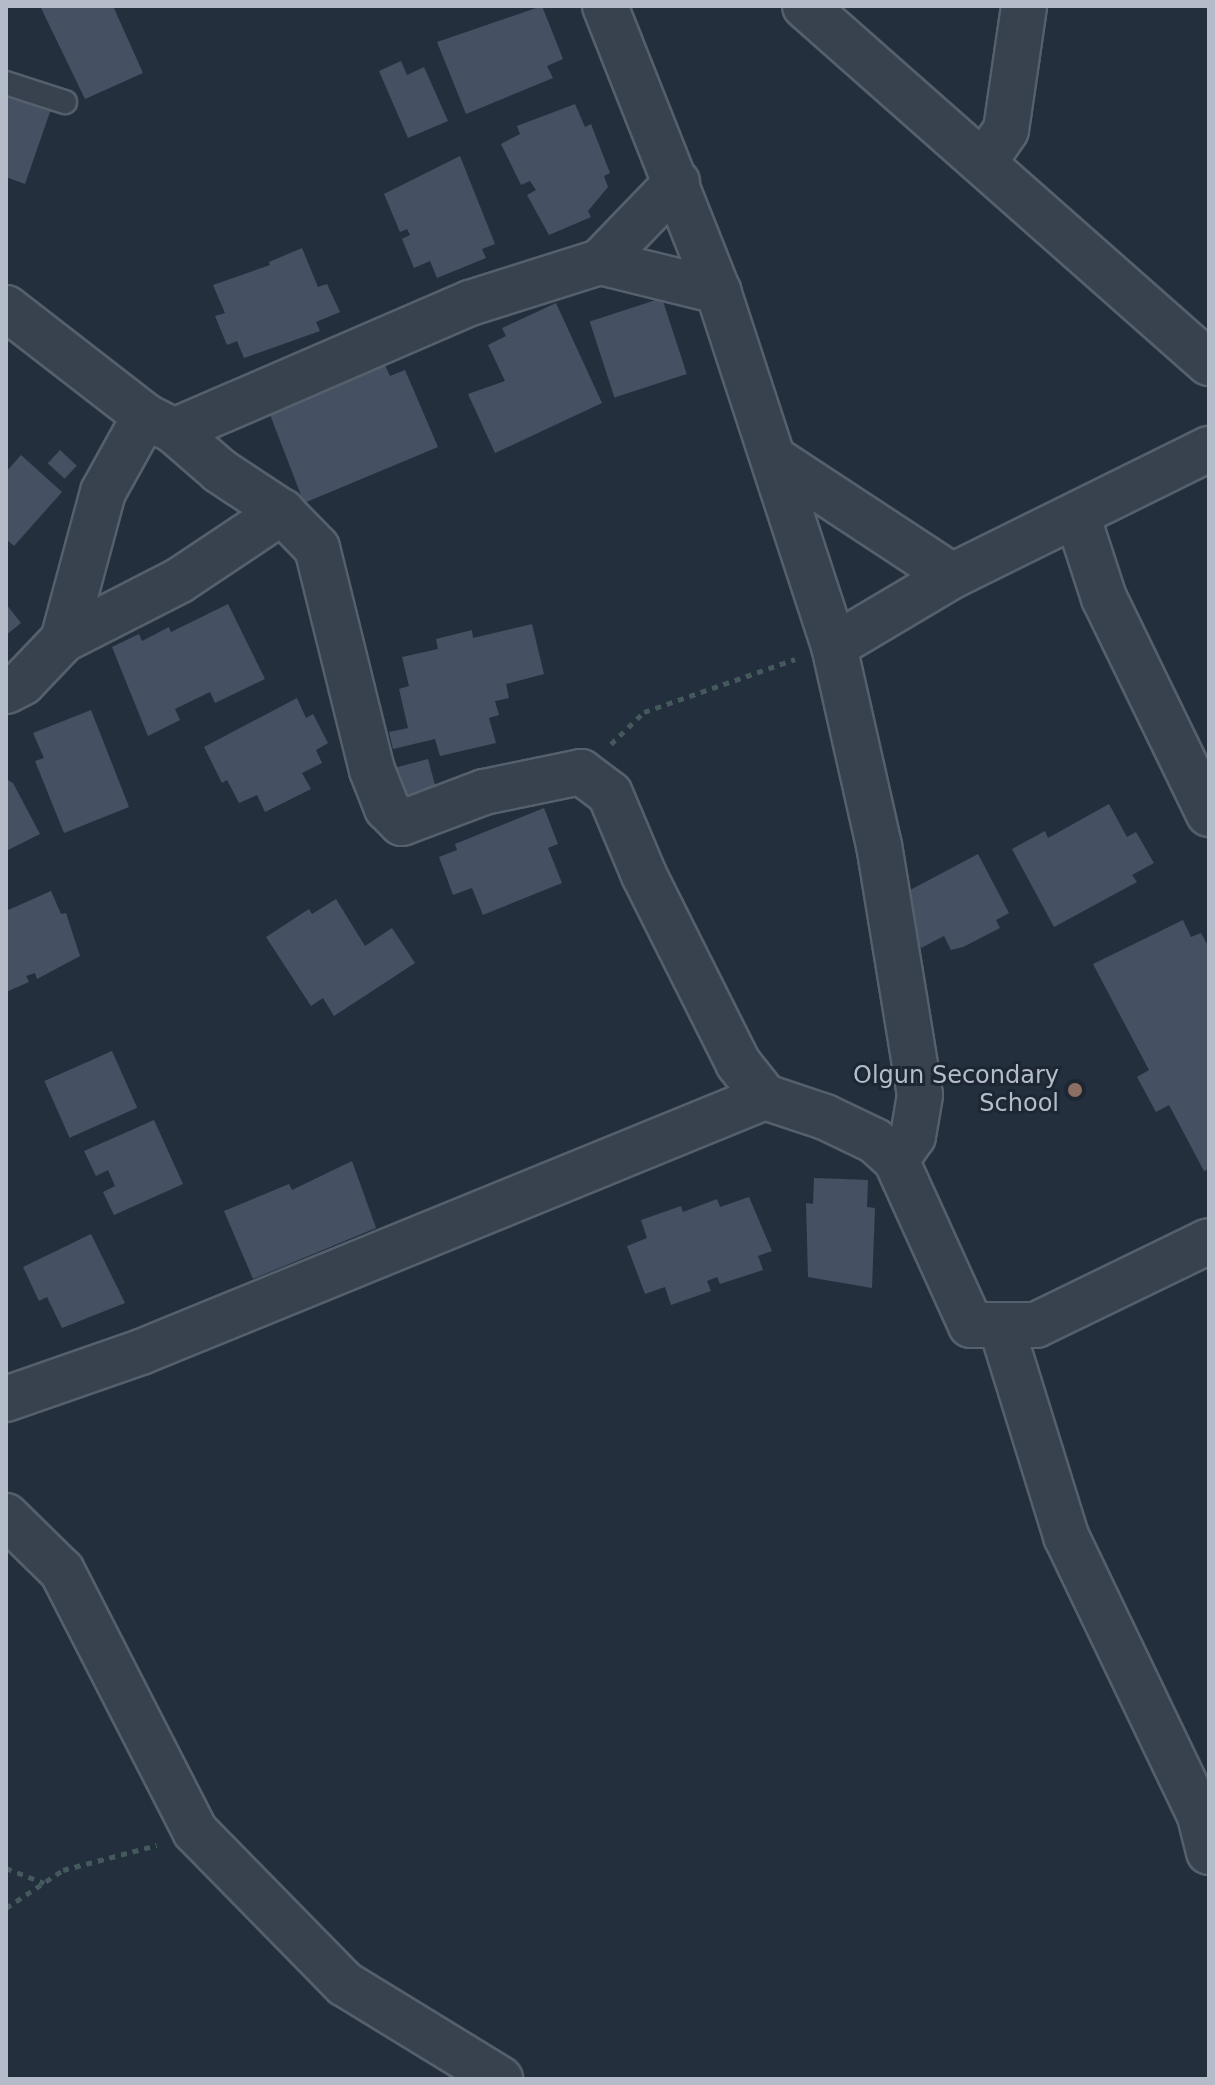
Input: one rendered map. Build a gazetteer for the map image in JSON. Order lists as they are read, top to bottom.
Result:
{
  "places": ["Olgun Secondary School"]
}
